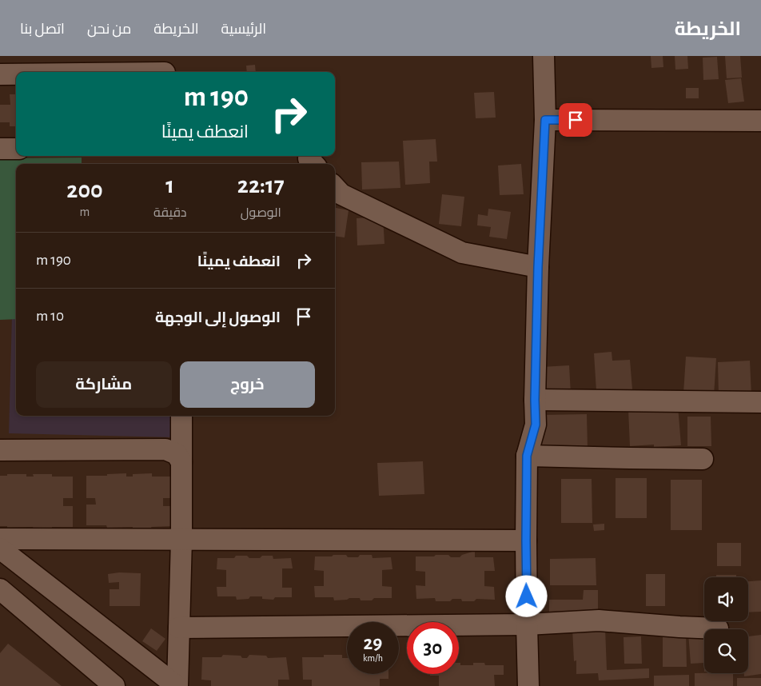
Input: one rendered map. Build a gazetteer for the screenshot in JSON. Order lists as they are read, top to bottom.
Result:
{
  "page": {
    "header": "الخريطة",
    "nav": [
      "الرئيسية",
      "الخريطة",
      "من نحن",
      "اتصل بنا"
    ],
    "turn": ["190 m", "انعطف يمينًا"],
    "eta": [
      "22:17",
      "الوصول",
      "1",
      "دقيقة",
      "200",
      "m"
    ],
    "list": [
      {
        "name": "انعطف يمينًا",
        "value": "190 m"
      },
      {
        "name": "الوصول إلى الوجهة",
        "value": "10 m"
      }
    ],
    "buttons": ["خروج", "مشاركة"],
    "speed": "29 km/h",
    "limit": "30"
  }
}
